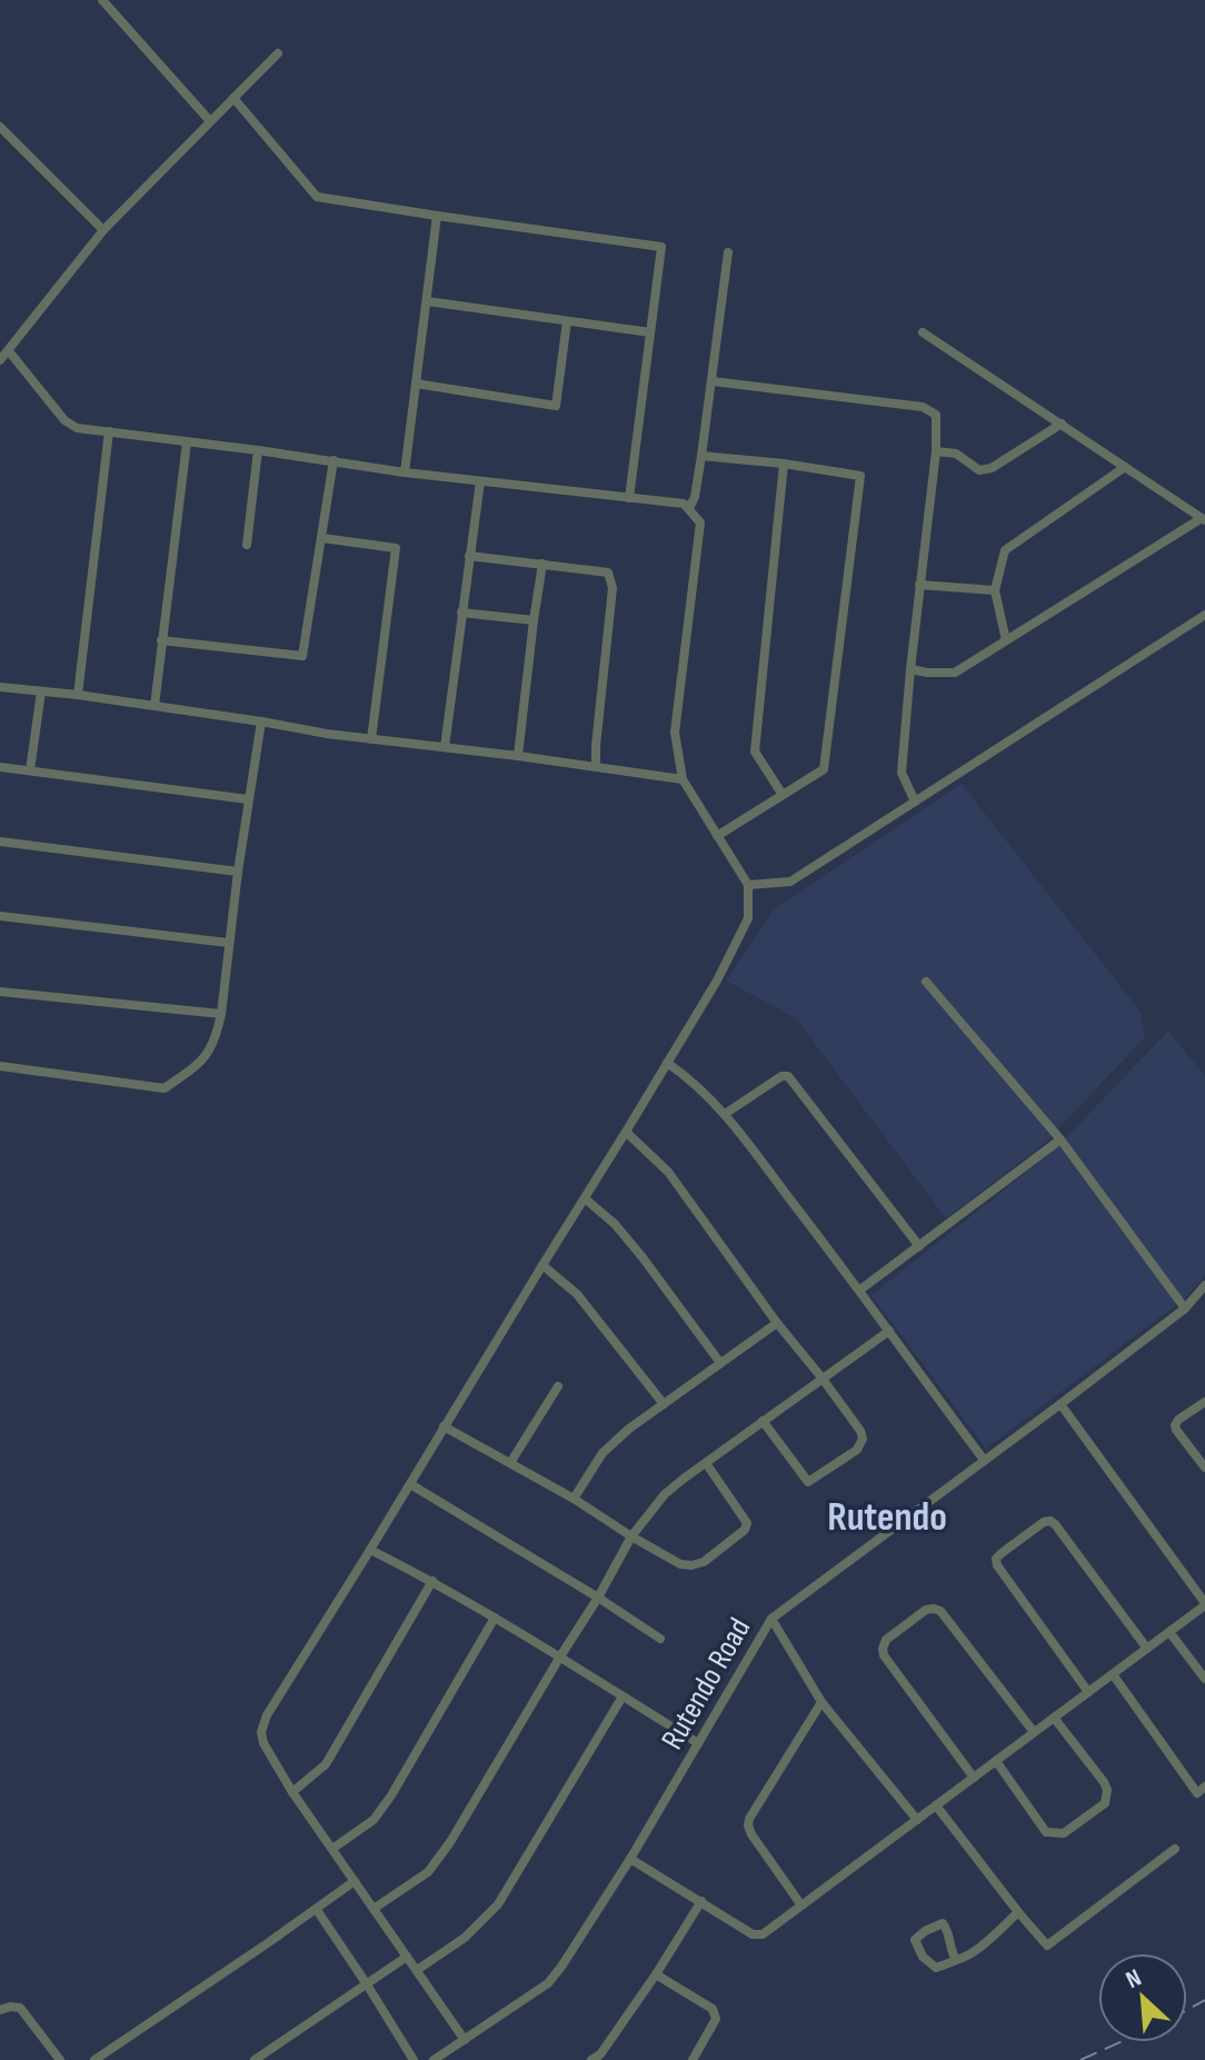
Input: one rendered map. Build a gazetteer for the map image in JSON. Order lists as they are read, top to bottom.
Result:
{
  "streets": {
    "street": ["Rutendo Road"]
  },
  "districts": ["Rutendo"],
  "north": "top left"
}
